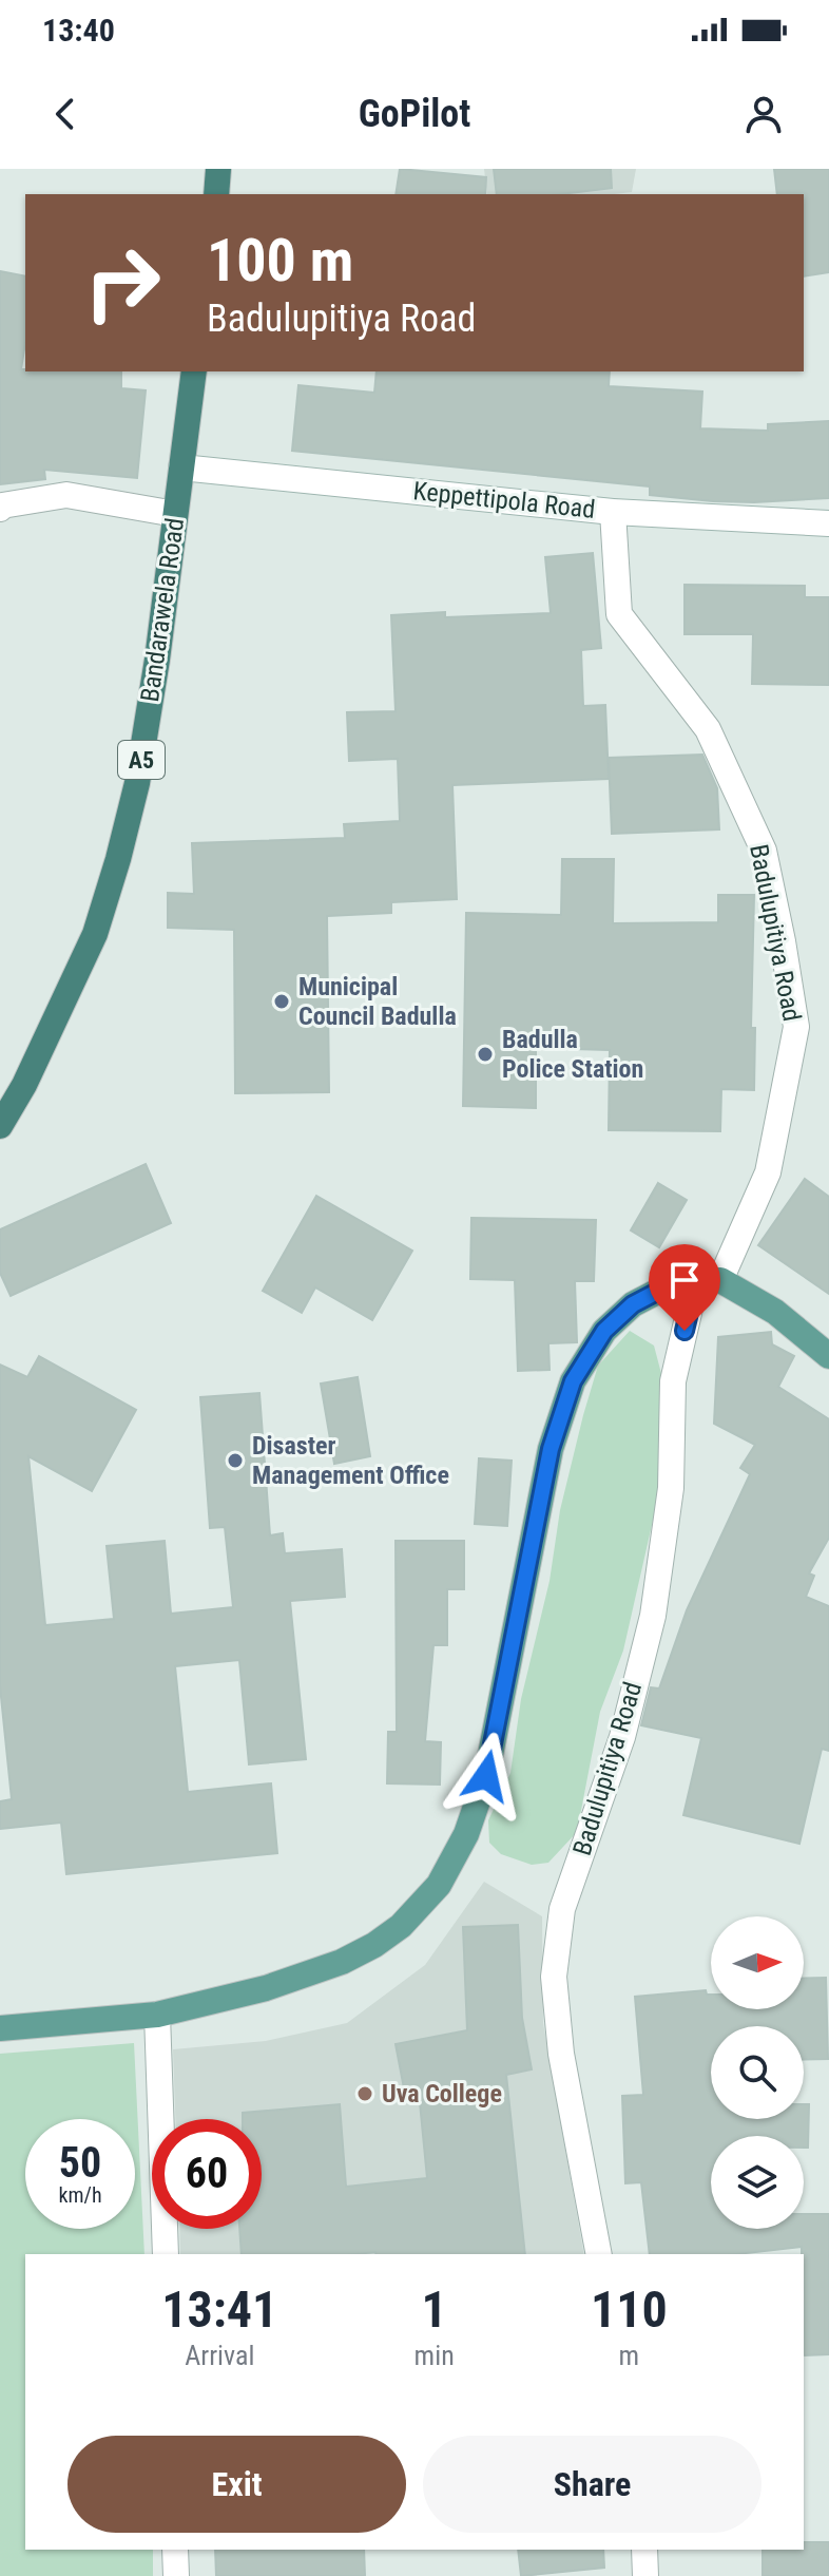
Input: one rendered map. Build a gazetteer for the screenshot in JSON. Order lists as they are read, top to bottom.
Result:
{
  "streets": {
    "highway": ["Bandarawela Road", "A5"],
    "street": ["Keppettipola Road", "Badulupitiya Road"]
  },
  "crossings": [
    ["Keppettipola Road", "Bandarawela Road"],
    ["Keppettipola Road", "Badulupitiya Road"]
  ],
  "places": [
    "Municipal Council Badulla",
    "Badulla Police Station",
    "Disaster Management Office",
    "Uva College"
  ],
  "north": "right",
  "page": {
    "status": "13:40",
    "header": "GoPilot",
    "turn": ["100 m", "Badulupitiya Road"],
    "speed": "50 km/h",
    "limit": "60",
    "eta": [
      "13:41",
      "Arrival",
      "1",
      "min",
      "110",
      "m"
    ],
    "buttons": ["Exit", "Share"]
  }
}
